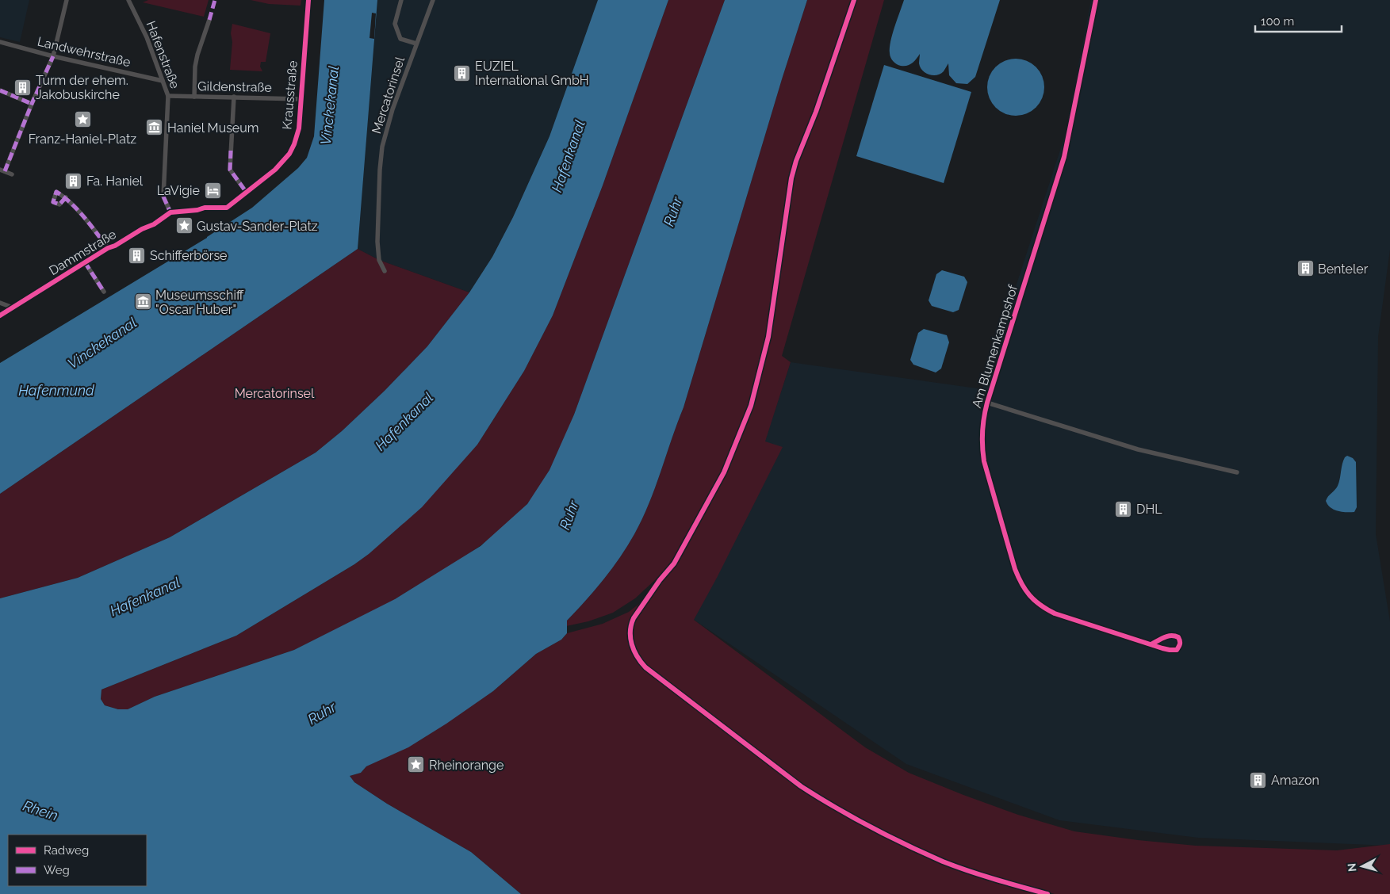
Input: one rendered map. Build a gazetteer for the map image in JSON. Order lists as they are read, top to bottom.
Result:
{
  "streets": {
    "street": [
      "Landwehrstraße",
      "Hafenstraße",
      "Gildenstraße",
      "Krausstraße",
      "Mercatorinsel",
      "Dammstraße",
      "Am Blumenkampshof"
    ]
  },
  "crossings": [
    ["Landwehrstraße", "Hafenstraße"],
    ["Hafenstraße", "Gildenstraße"],
    ["Hafenstraße", "Dammstraße"],
    ["Gildenstraße", "Krausstraße"],
    ["Krausstraße", "Dammstraße"]
  ],
  "water": [
    "Vinckekanal",
    "Hafenkanal",
    "Ruhr",
    "Hafenmund",
    "Rhein"
  ],
  "parks": ["Mercatorinsel"],
  "places": {
    "building": [
      "EUZIEL International GmbH",
      "Turm der ehem. Jakobuskirche",
      "Fa. Haniel",
      "Schifferbörse",
      "Benteler",
      "DHL",
      "Amazon"
    ],
    "place": ["Franz-Haniel-Platz", "Gustav-Sander-Platz", "Rheinorange"],
    "museum": ["Haniel Museum", "Museumsschiff \"Oscar Huber\""],
    "hotel": ["LaVigie"]
  },
  "legend": ["Radweg", "Weg"],
  "scale_bar": "100 m",
  "north": "left"
}
